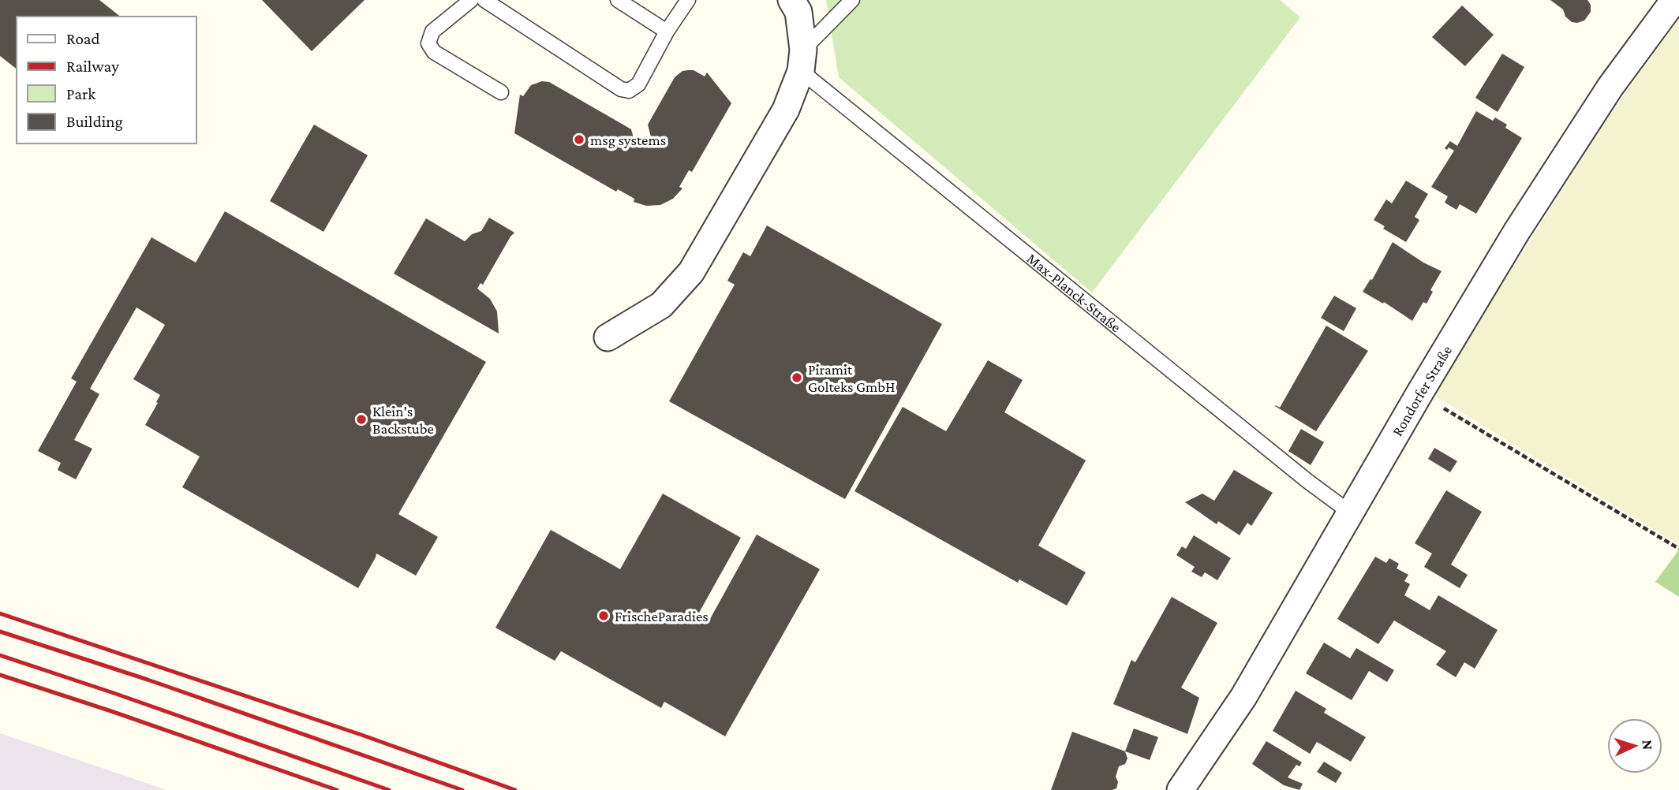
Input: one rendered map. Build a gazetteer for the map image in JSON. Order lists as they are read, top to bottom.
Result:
{
  "streets": {
    "street": ["Rondorfer Straße"],
    "lane": ["Max-Planck-Straße"]
  },
  "crossings": [
    ["Max-Planck-Straße", "Rondorfer Straße"]
  ],
  "places": [
    "msg systems",
    "Piramit Golteks GmbH",
    "Klein's Backstube",
    "FrischeParadies"
  ],
  "legend": [
    "Road",
    "Railway",
    "Park",
    "Building"
  ],
  "north": "right"
}
